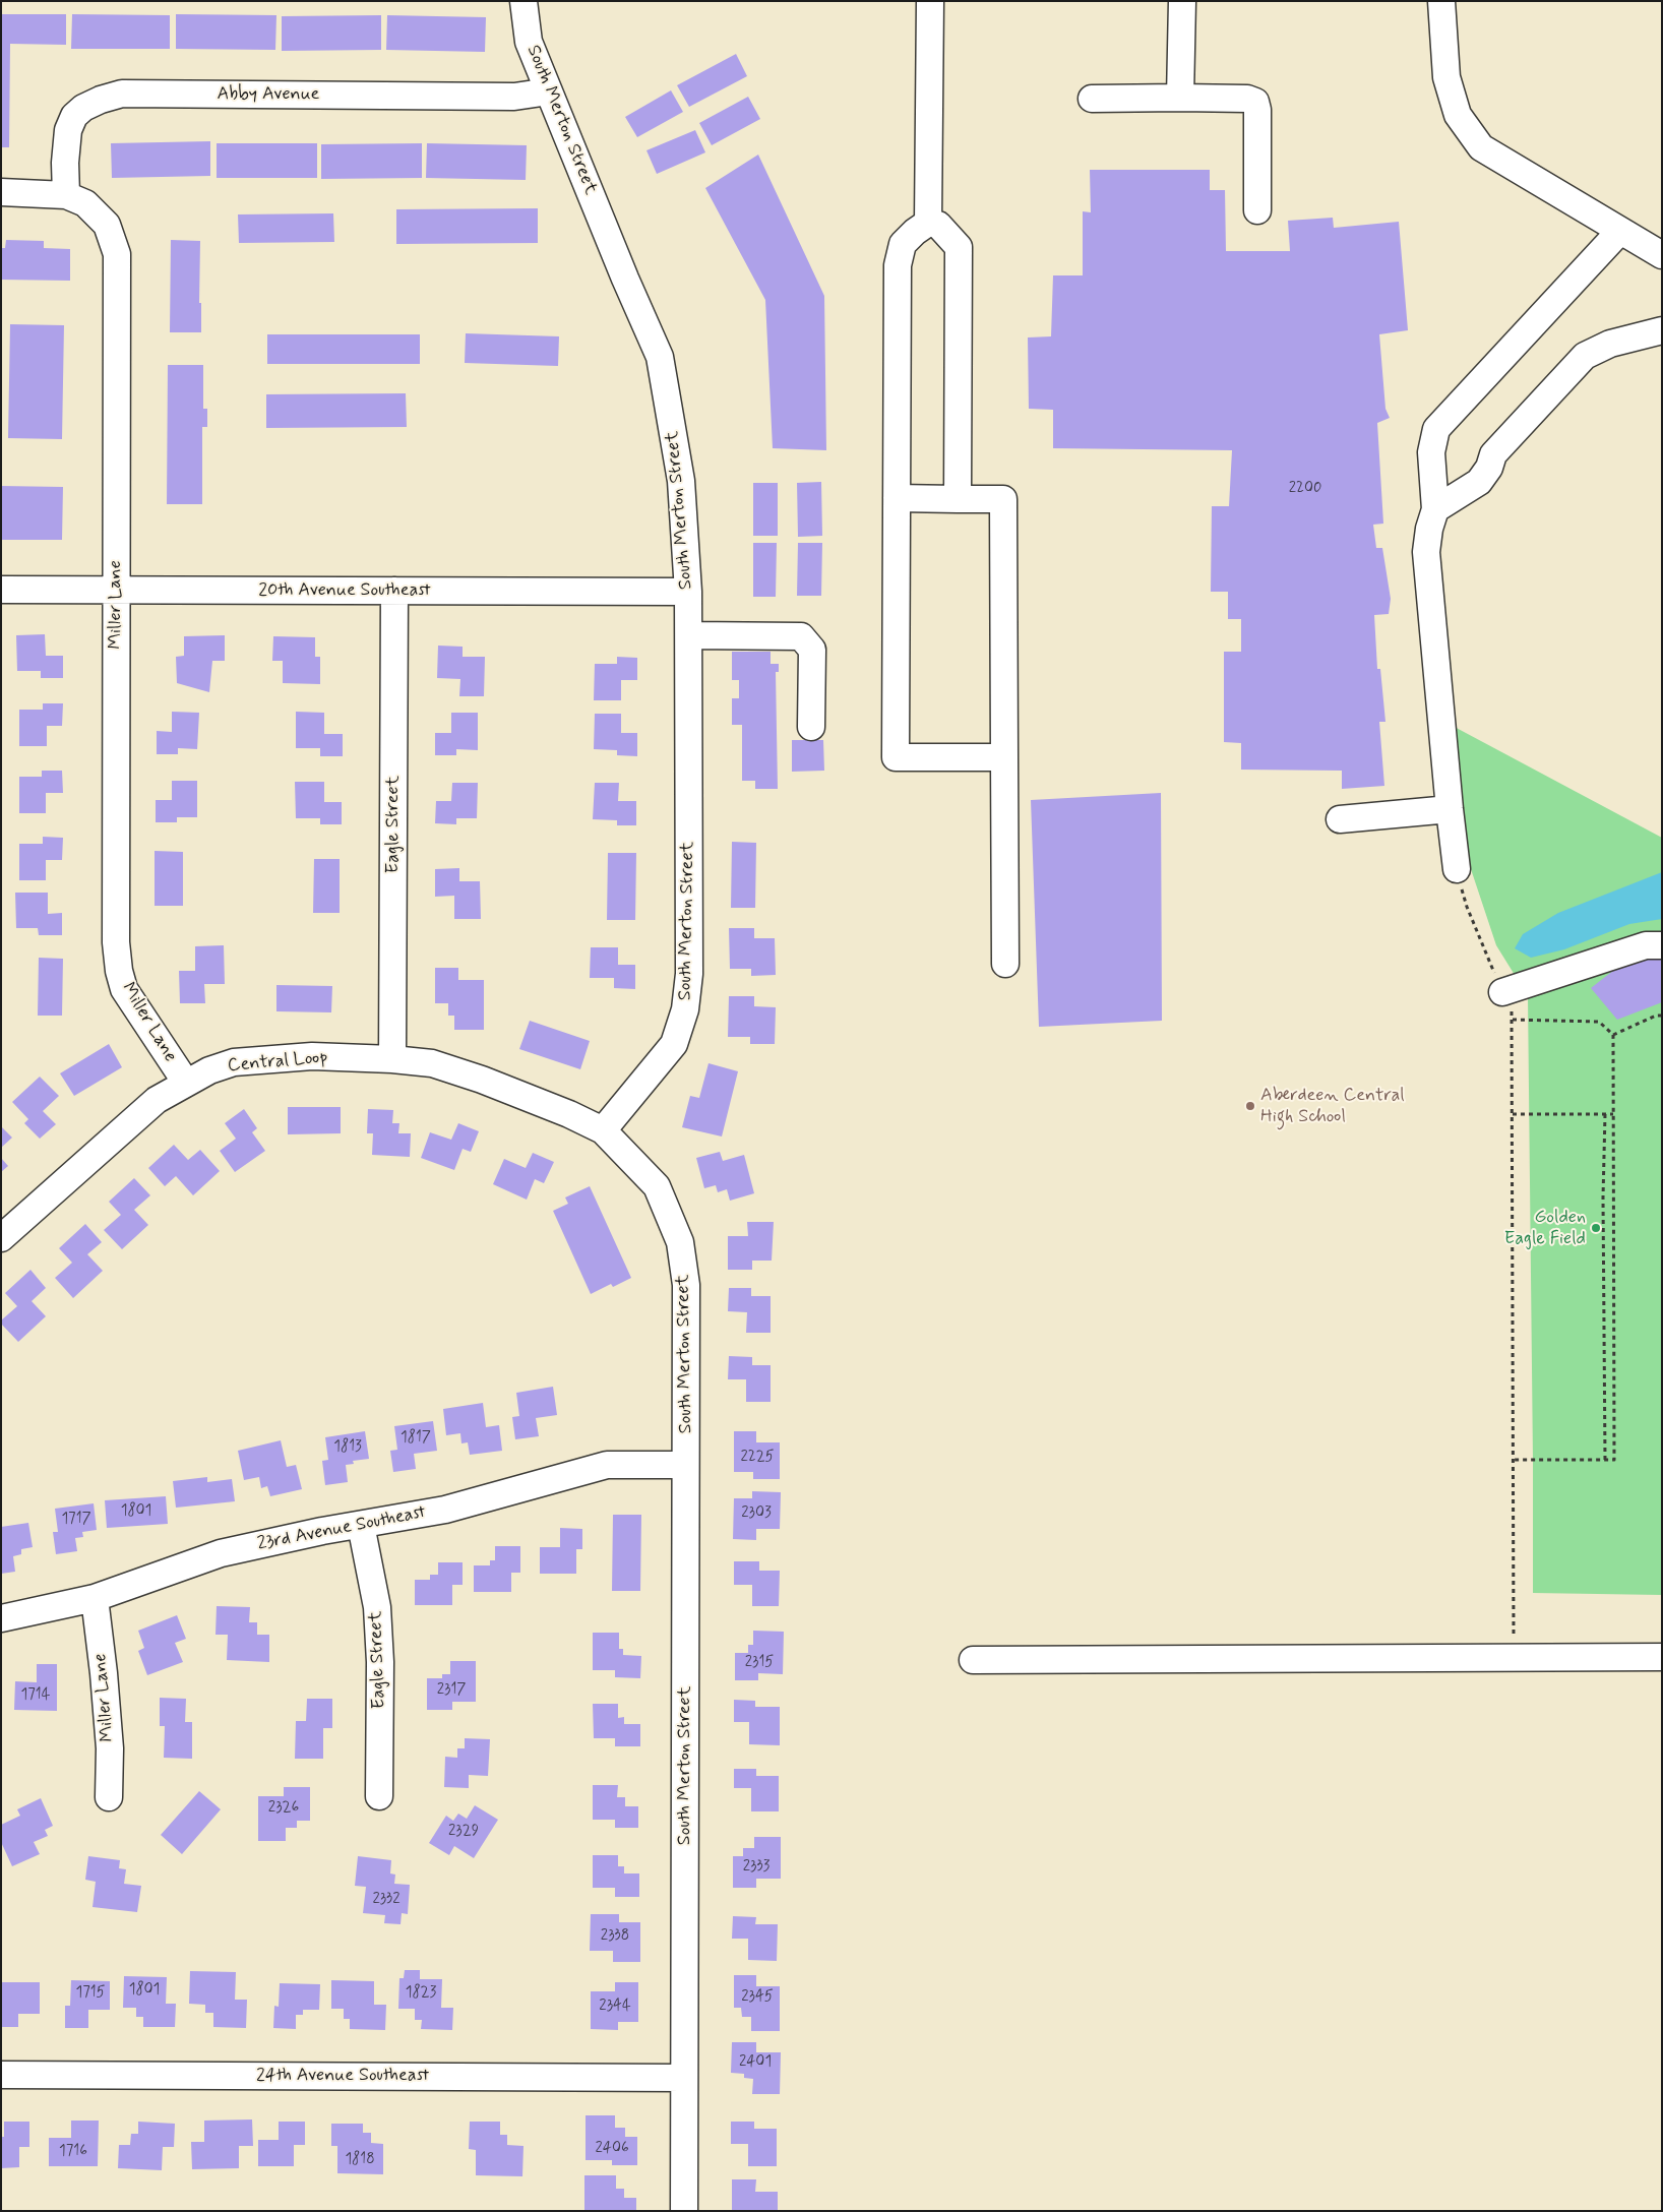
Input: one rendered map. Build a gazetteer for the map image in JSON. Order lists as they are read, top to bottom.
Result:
{
  "streets": {
    "street": [
      "Abby Avenue",
      "South Merton Street",
      "20th Avenue Southeast",
      "Miller Lane",
      "Eagle Street",
      "Central Loop",
      "23rd Avenue Southeast",
      "24th Avenue Southeast"
    ]
  },
  "crossings": [
    ["Abby Avenue", "South Merton Street"],
    ["Abby Avenue", "Miller Lane"],
    ["South Merton Street", "20th Avenue Southeast"],
    ["South Merton Street", "Central Loop"],
    ["South Merton Street", "23rd Avenue Southeast"],
    ["South Merton Street", "24th Avenue Southeast"],
    ["20th Avenue Southeast", "Miller Lane"],
    ["20th Avenue Southeast", "Eagle Street"],
    ["Miller Lane", "Central Loop"],
    ["Miller Lane", "23rd Avenue Southeast"],
    ["Eagle Street", "Central Loop"],
    ["Eagle Street", "23rd Avenue Southeast"]
  ],
  "places": ["Aberdeen Central High School", "Golden Eagle Field"],
  "house_numbers": [
    "2200",
    "1817",
    "1813",
    "2225",
    "1801",
    "2303",
    "1717",
    "2315",
    "2317",
    "1714",
    "2326",
    "2329",
    "2333",
    "2332",
    "2338",
    "1801",
    "1715",
    "1823",
    "2345",
    "2344",
    "2401",
    "2406",
    "1716",
    "1818"
  ]
}
